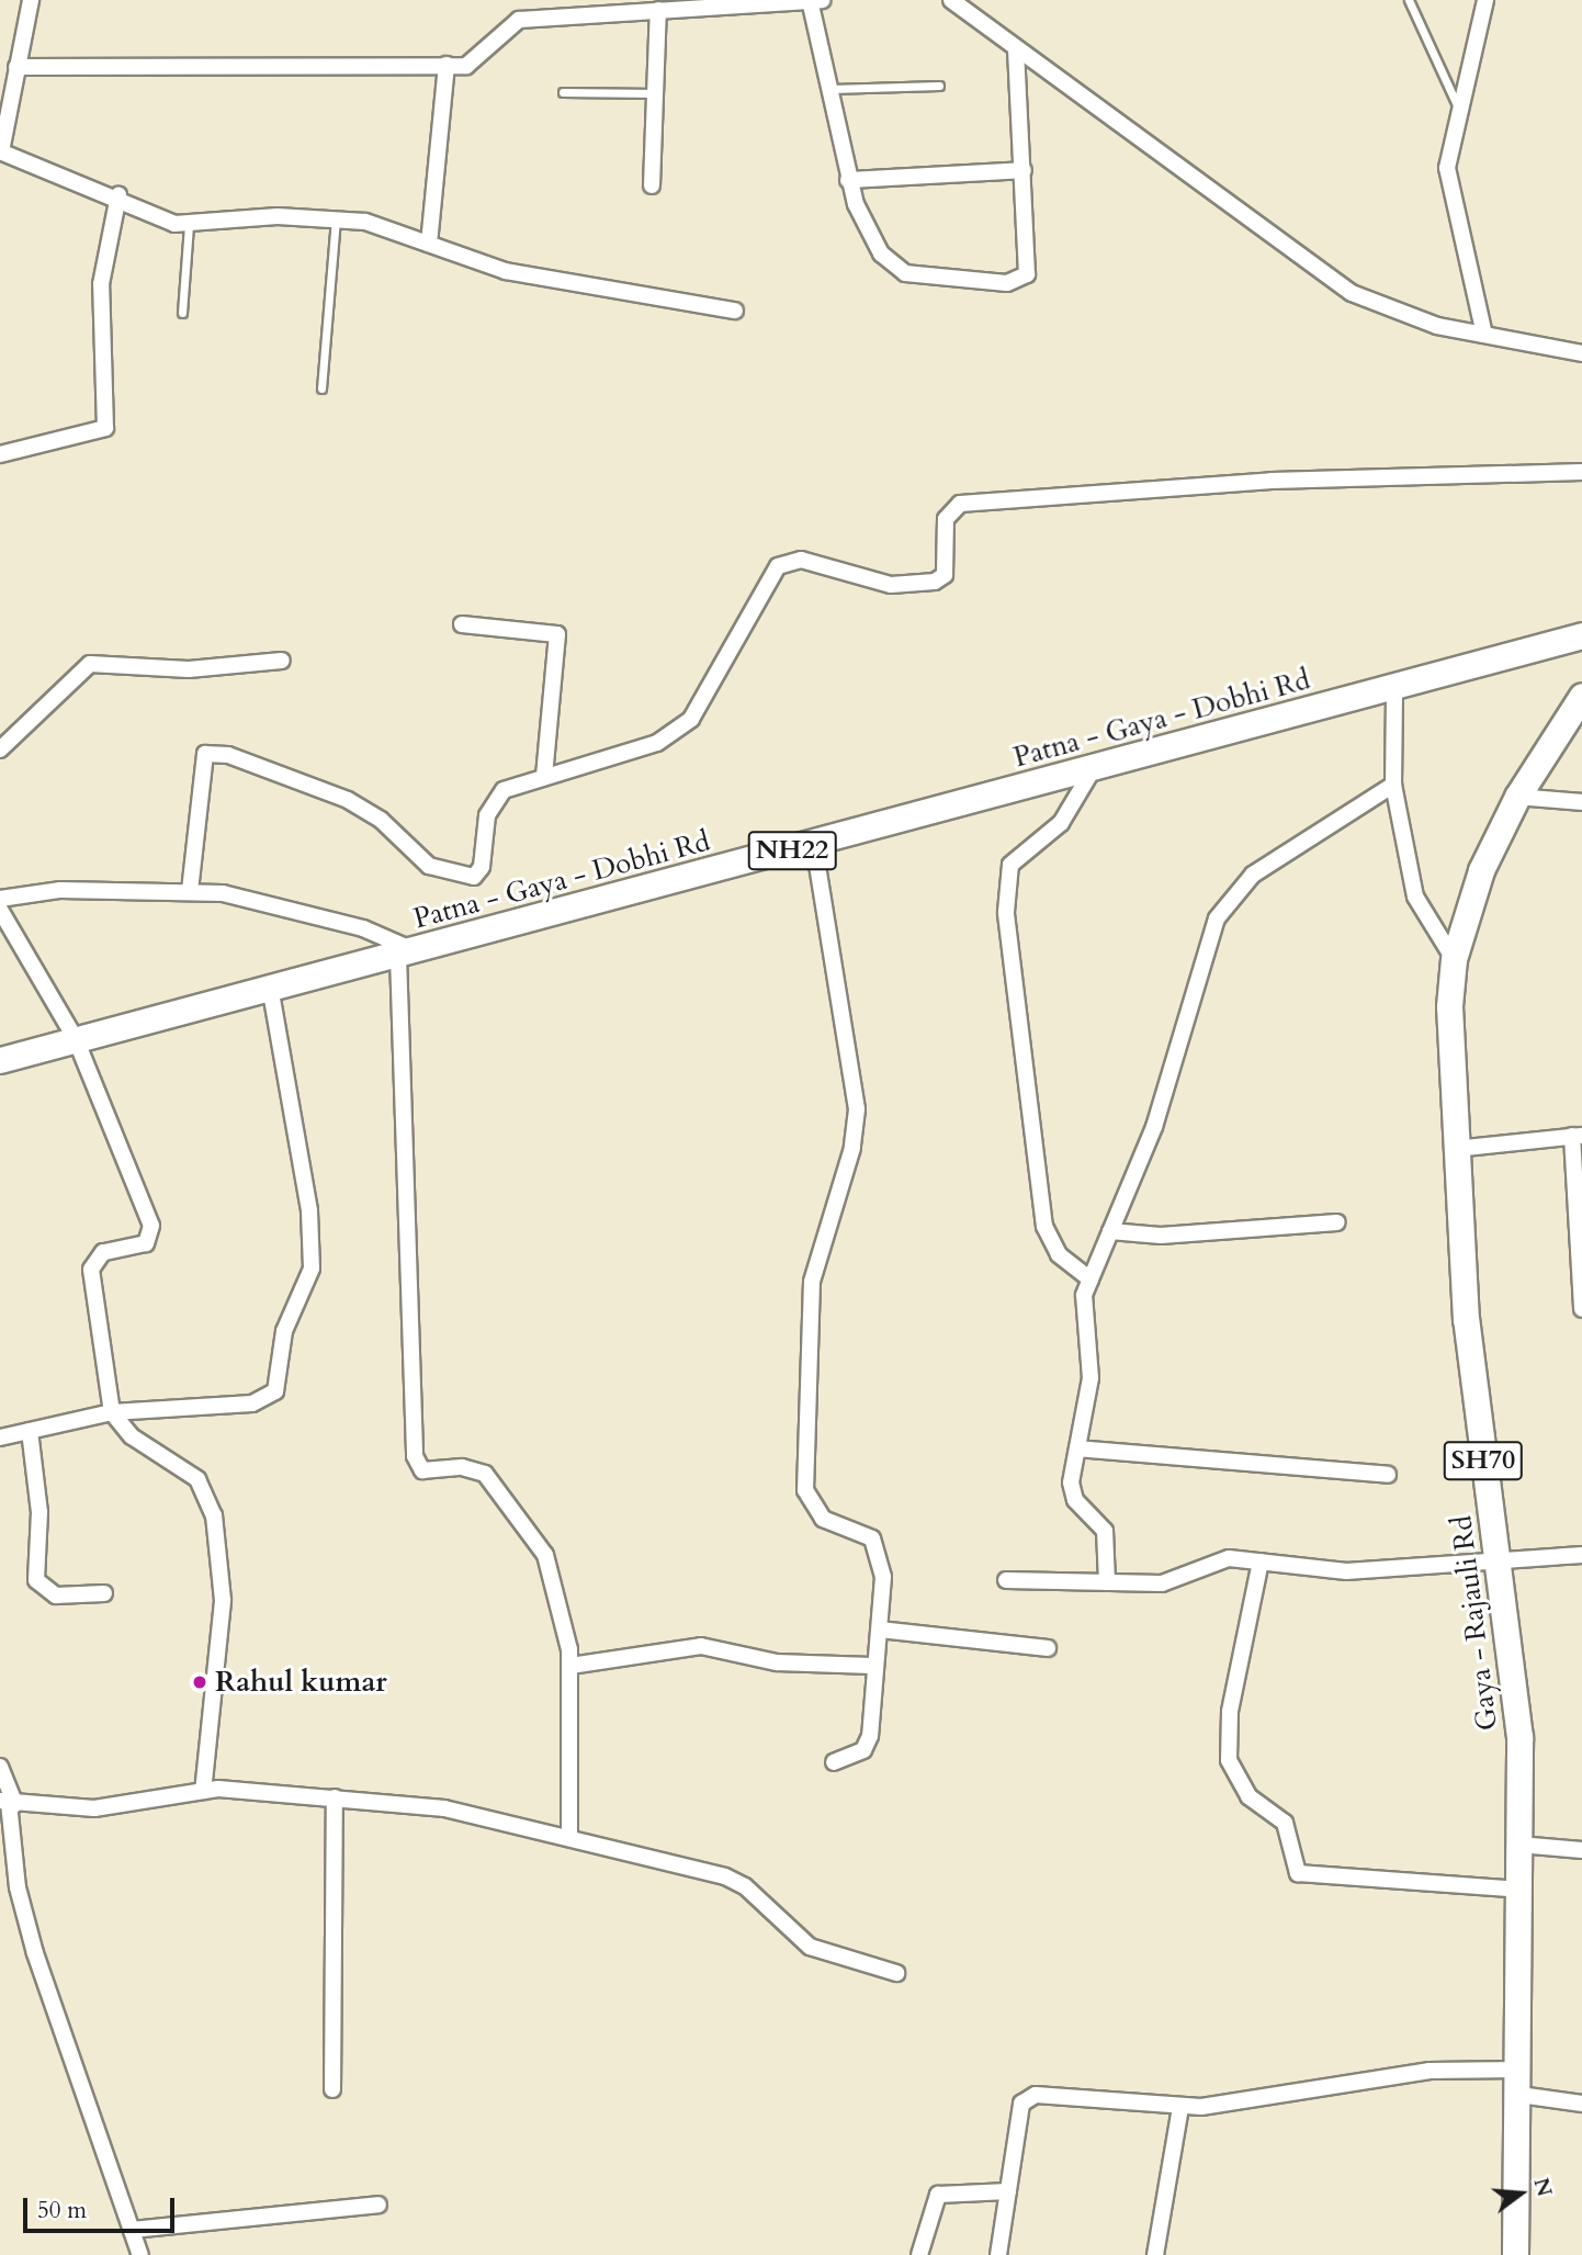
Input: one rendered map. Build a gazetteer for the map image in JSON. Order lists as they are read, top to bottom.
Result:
{
  "streets": {
    "main road": [
      "Patna - Gaya - Dobhi Rd",
      "NH22",
      "SH70",
      "Gaya - Rajauli Rd"
    ]
  },
  "places": ["Rahul kumar"],
  "scale_bar": "50 m",
  "north": "right"
}
